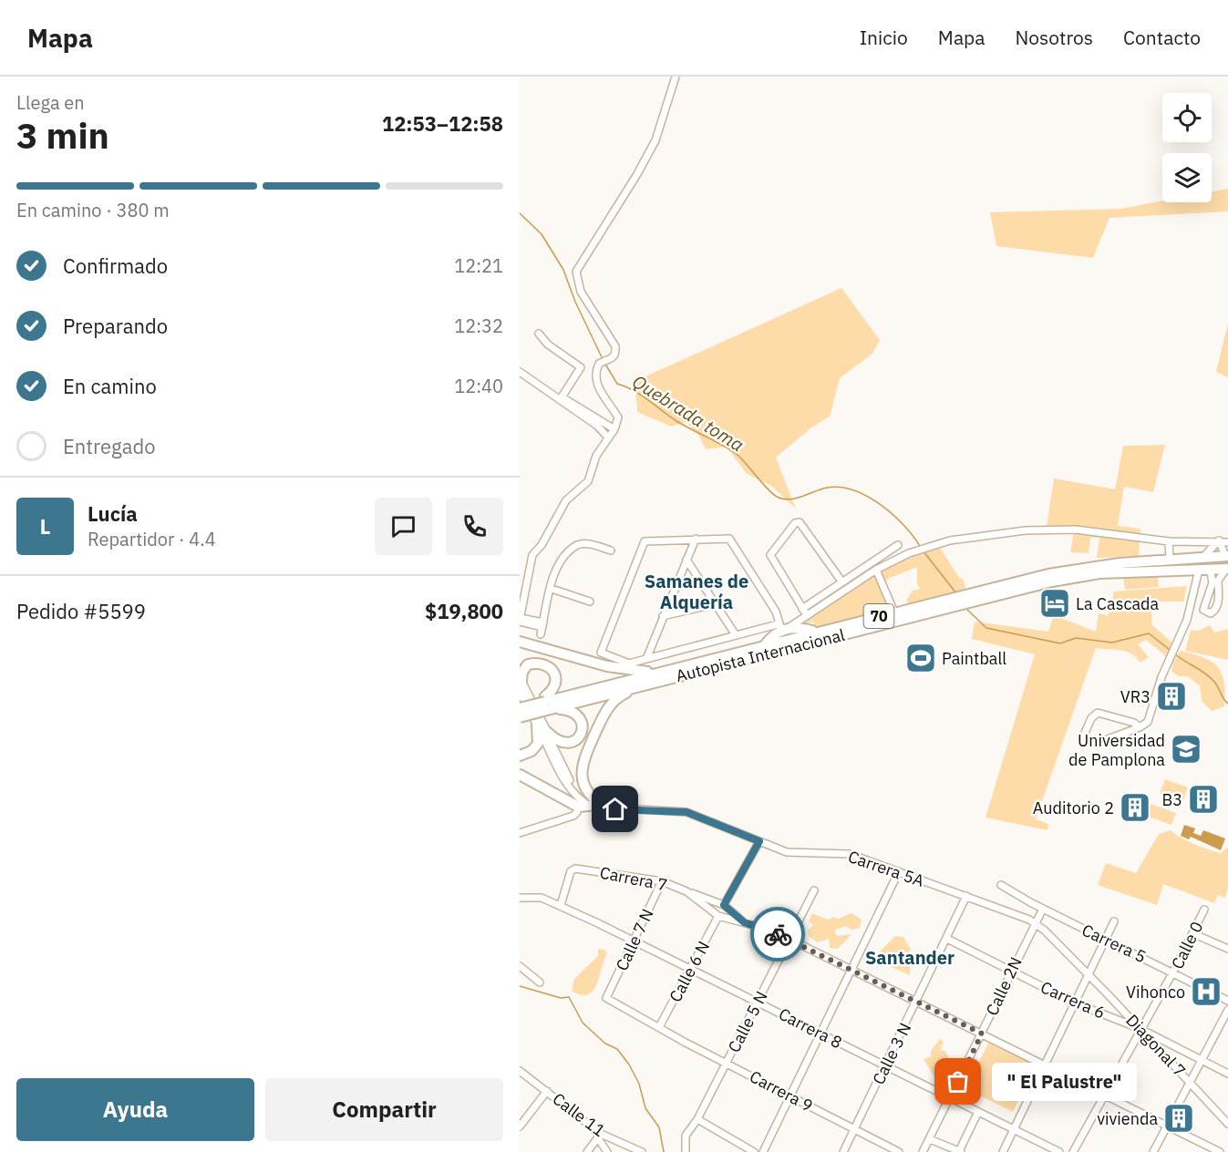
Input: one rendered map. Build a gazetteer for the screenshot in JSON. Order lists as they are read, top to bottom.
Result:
{
  "streets": {
    "highway": ["70", "Autopista Internacional"],
    "street": [
      "Carrera 5A",
      "Carrera 7",
      "Calle 7 N",
      "Carrera 5",
      "Calle 0",
      "Calle 6 N",
      "Calle 2N",
      "Carrera 6",
      "Calle 5 N",
      "Carrera 8",
      "Diagonal 7",
      "Calle 3 N",
      "Carrera 9",
      "Calle 11"
    ]
  },
  "crossings": [
    ["Carrera 5A", "Calle 2N"],
    ["Carrera 5A", "Diagonal 7"],
    ["Carrera 5A", "Calle 3 N"],
    ["Carrera 7", "Calle 7 N"],
    ["Carrera 7", "Calle 0"],
    ["Carrera 7", "Calle 6 N"],
    ["Carrera 7", "Calle 2N"],
    ["Carrera 7", "Calle 5 N"],
    ["Carrera 7", "Carrera 8"],
    ["Carrera 7", "Calle 3 N"],
    ["Calle 7 N", "Carrera 8"],
    ["Calle 7 N", "Carrera 9"],
    ["Carrera 5", "Calle 0"],
    ["Carrera 5", "Calle 2N"],
    ["Calle 0", "Carrera 6"],
    ["Calle 0", "Diagonal 7"],
    ["Calle 6 N", "Carrera 8"],
    ["Calle 6 N", "Carrera 9"],
    ["Calle 2N", "Carrera 6"],
    ["Calle 2N", "Carrera 8"],
    ["Calle 2N", "Diagonal 7"],
    ["Carrera 6", "Diagonal 7"],
    ["Carrera 6", "Calle 3 N"],
    ["Calle 5 N", "Carrera 8"],
    ["Calle 5 N", "Carrera 9"],
    ["Carrera 8", "Calle 3 N"],
    ["Calle 3 N", "Carrera 9"]
  ],
  "districts": ["Samanes de Alquería", "Santander"],
  "water": ["Quebrada toma"],
  "places": {
    "hotel": ["La Cascada"],
    "sports": ["Paintball"],
    "building": [
      "VR3",
      "B3",
      "Auditorio 2",
      "vivienda"
    ],
    "school or university": ["Universidad de Pamplona"],
    "hospital": ["Vihonco"],
    "other": ["\" El Palustre\""]
  },
  "page": {
    "header": "Mapa",
    "nav": [
      "Inicio",
      "Mapa",
      "Nosotros",
      "Contacto"
    ],
    "heading": ["3 min", "Llega en", "12:53–12:58"],
    "panel": [
      "Lucía",
      "Repartidor · 4.4",
      "Pedido #5599",
      "$19,800"
    ],
    "bar": "En camino · 380 m",
    "list": [
      ["Confirmado", "12:21"],
      ["Preparando", "12:32"],
      ["En camino", "12:40"],
      "Entregado"
    ],
    "round": "L",
    "bubble": "\" El Palustre\"",
    "buttons": ["Ayuda", "Compartir"]
  }
}
